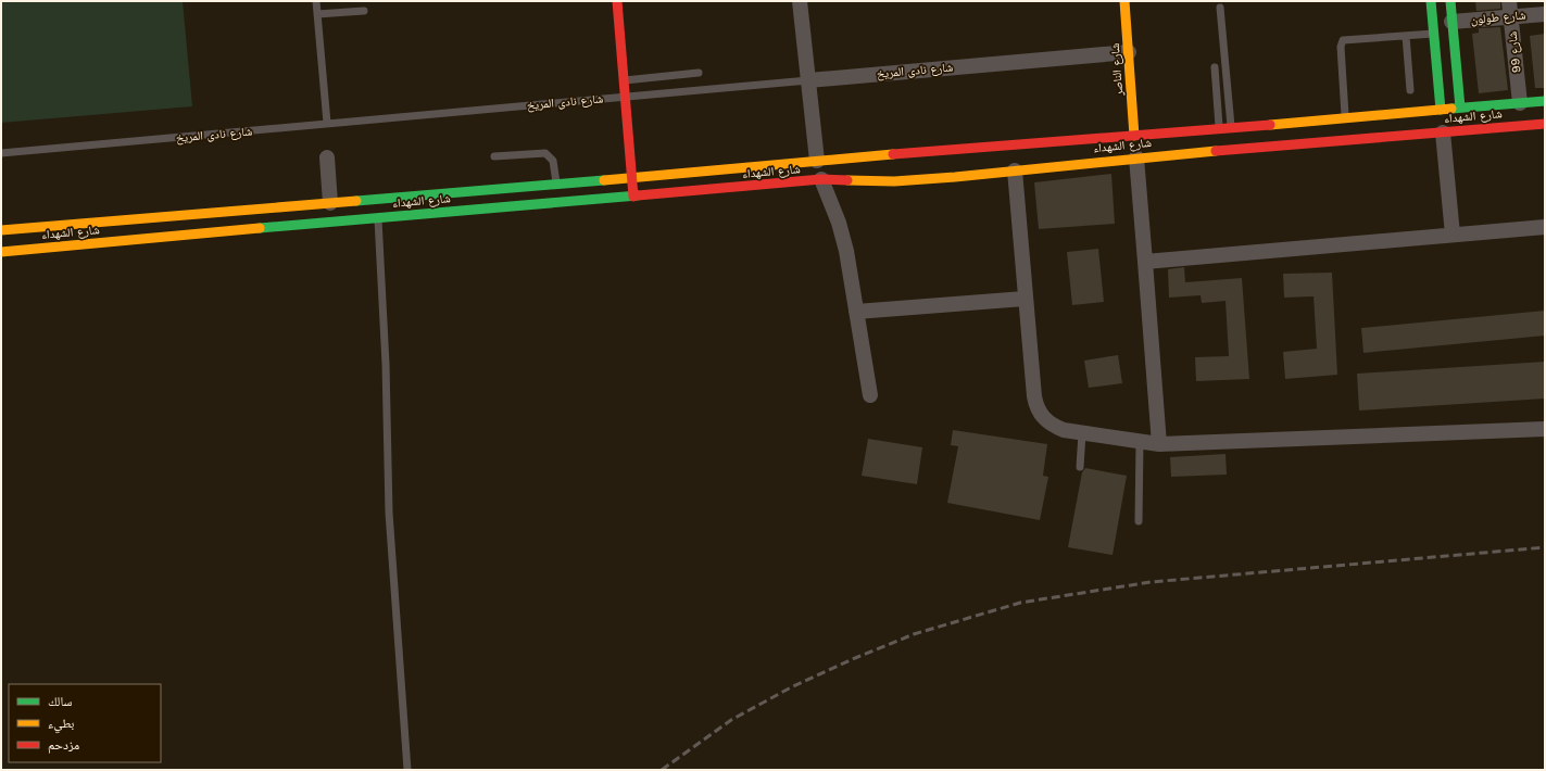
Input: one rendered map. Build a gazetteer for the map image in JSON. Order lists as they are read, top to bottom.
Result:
{
  "streets": {
    "main road": ["شارع الناصر", "شارع الشهداء"],
    "street": ["شارع طولون", "شارع 99", "شارع نادى المريخ"]
  },
  "crossings": [
    ["شارع طولون", "شارع 99"],
    ["شارع 99", "شارع الشهداء"],
    ["شارع الناصر", "شارع نادى المريخ"],
    ["شارع الناصر", "شارع الشهداء"]
  ],
  "legend": ["سالك", "بطيء", "مزدحم"]
}
